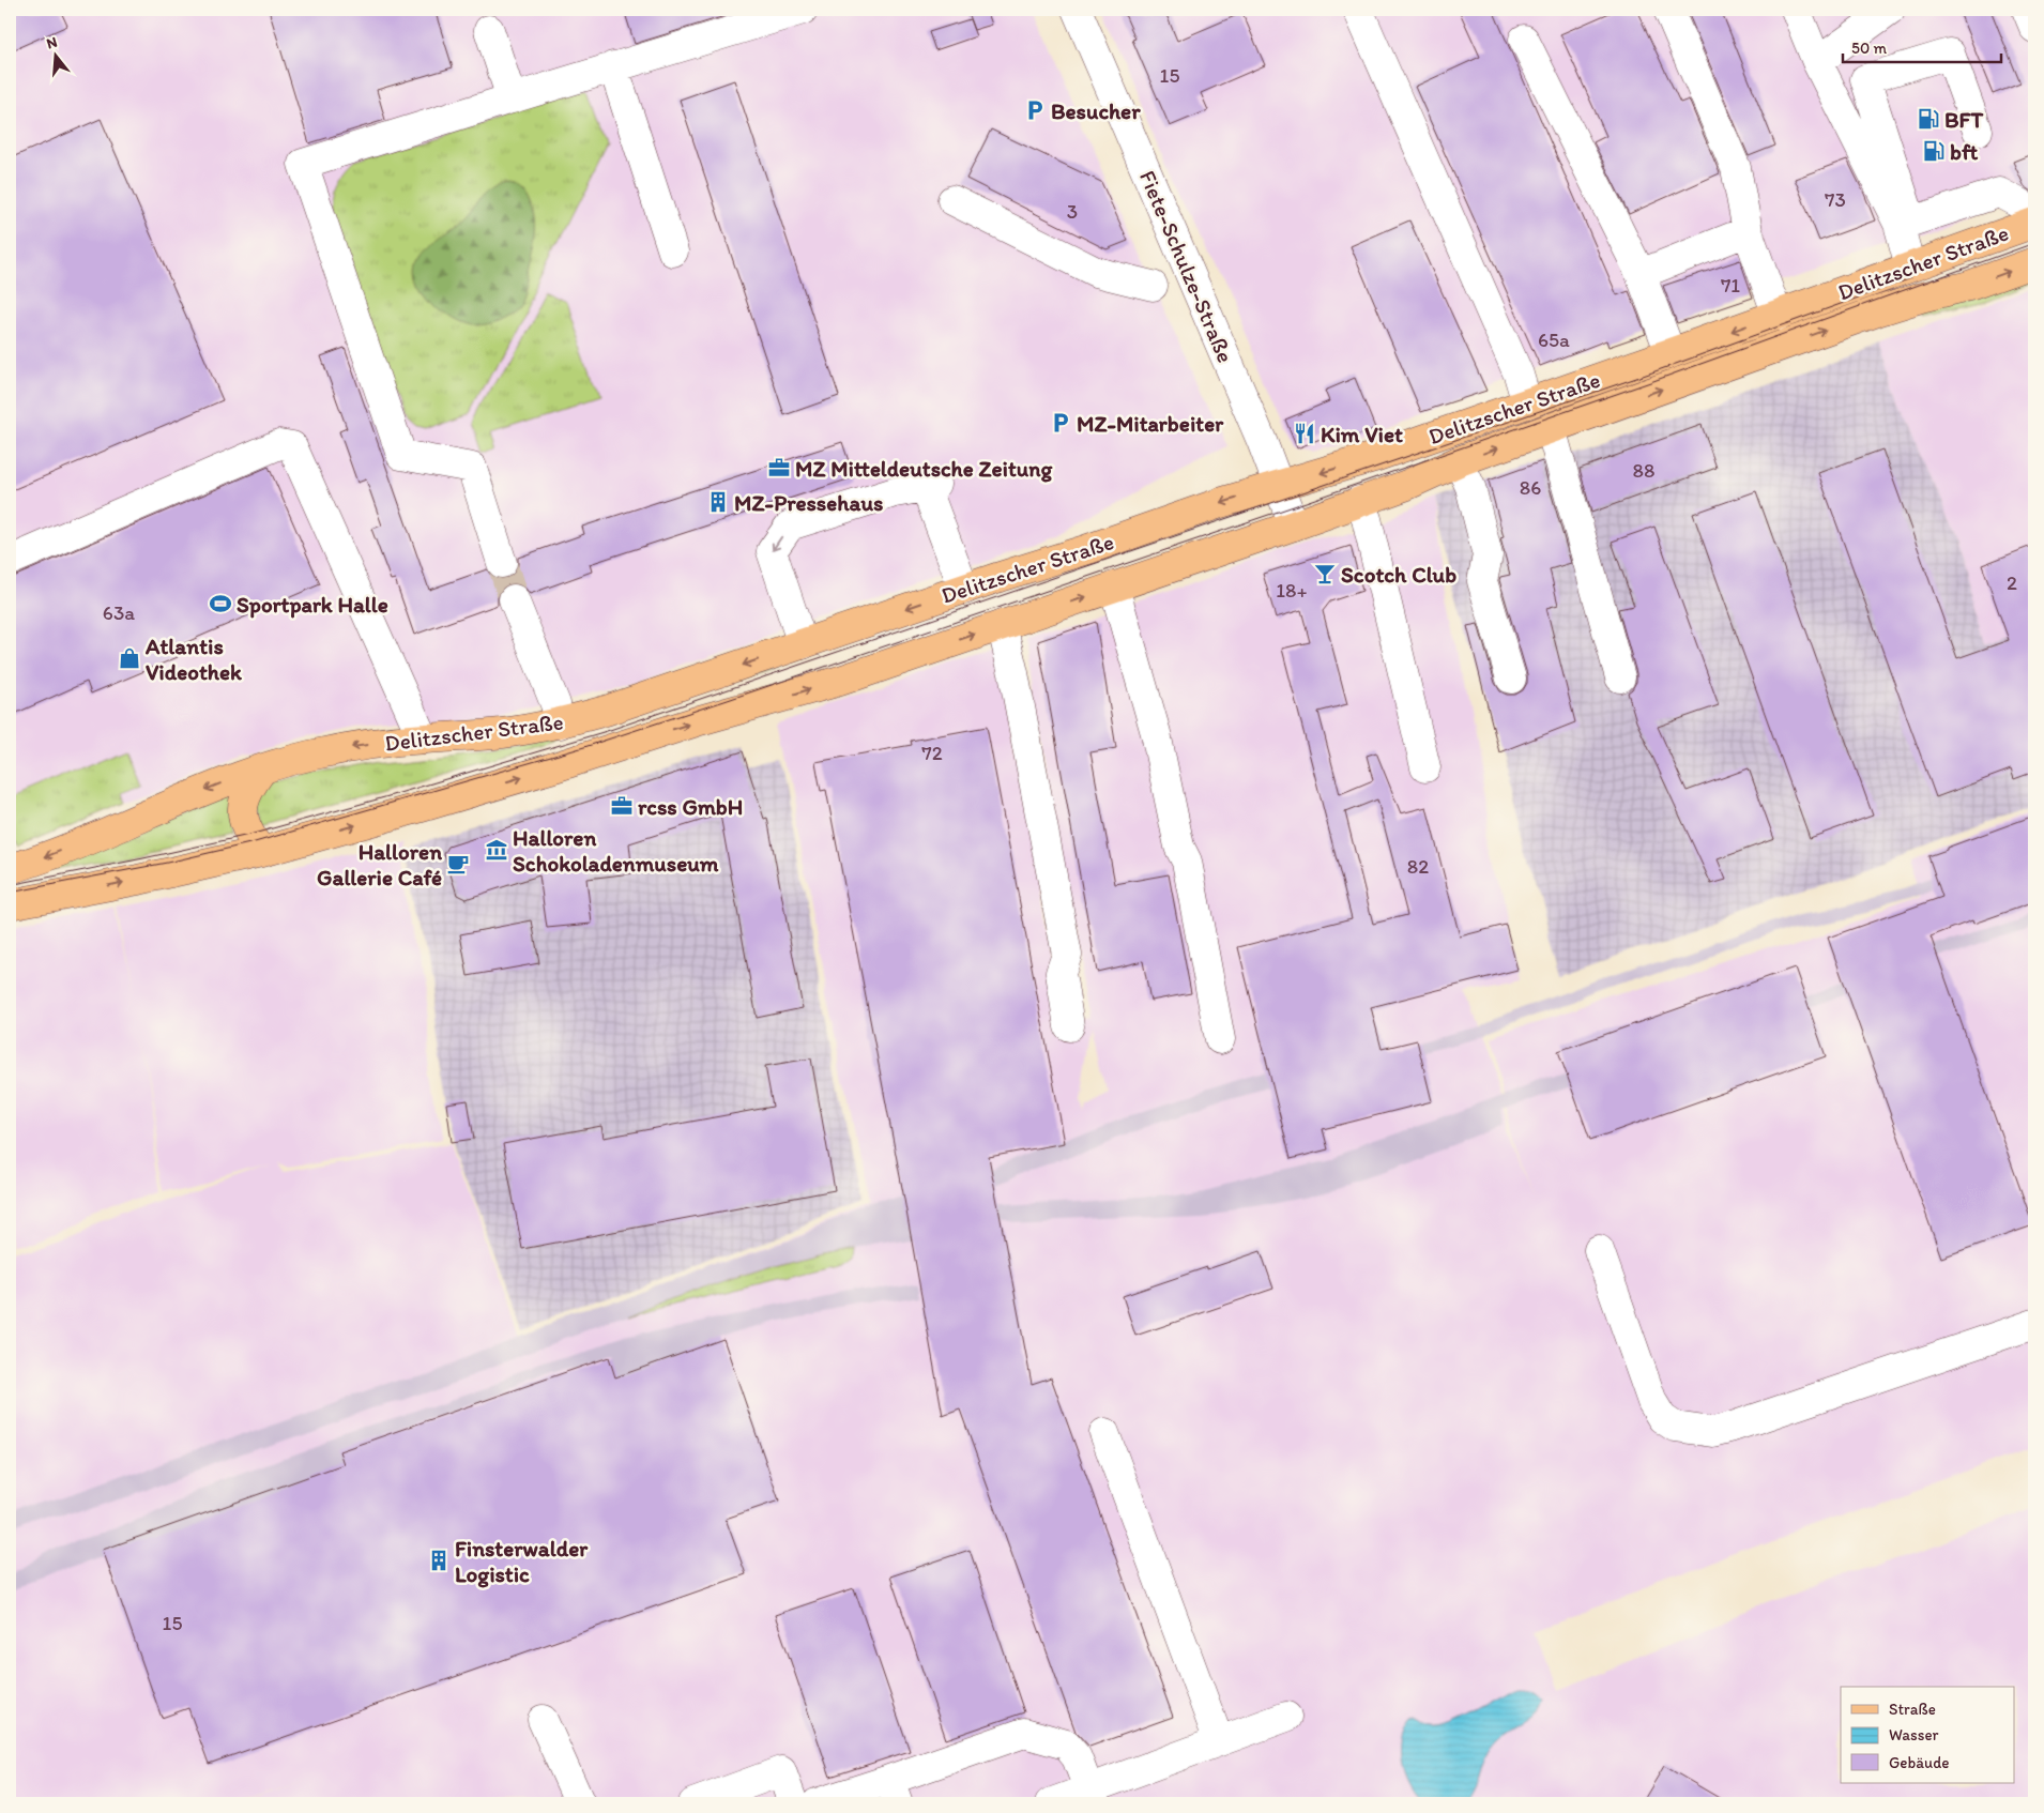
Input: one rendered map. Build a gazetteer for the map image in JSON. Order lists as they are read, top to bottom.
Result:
{
  "streets": {
    "main road": ["Delitzscher Straße"],
    "street": ["Fiete-Schulze-Straße"]
  },
  "crossings": [
    ["Delitzscher Straße", "Fiete-Schulze-Straße"]
  ],
  "places": {
    "parking": ["Besucher", "MZ-Mitarbeiter"],
    "fuel station": ["BFT", "bft"],
    "restaurant": ["Kim Viet"],
    "office": ["MZ Mitteldeutsche Zeitung", "rcss GmbH"],
    "building": ["MZ-Pressehaus", "Finsterwalder Logistic"],
    "bar": ["Scotch Club"],
    "sports": ["Sportpark Halle"],
    "shop": ["Atlantis Videothek"],
    "museum": ["Halloren Schokoladenmuseum"],
    "cafe": ["Halloren Gallerie Café"]
  },
  "house_numbers": [
    "15",
    "73",
    "3",
    "71",
    "65a",
    "88",
    "86",
    "2",
    "18+",
    "63a",
    "72",
    "82",
    "15"
  ],
  "legend": ["Straße", "Wasser", "Gebäude"],
  "scale_bar": "50 m",
  "north": "top"
}
